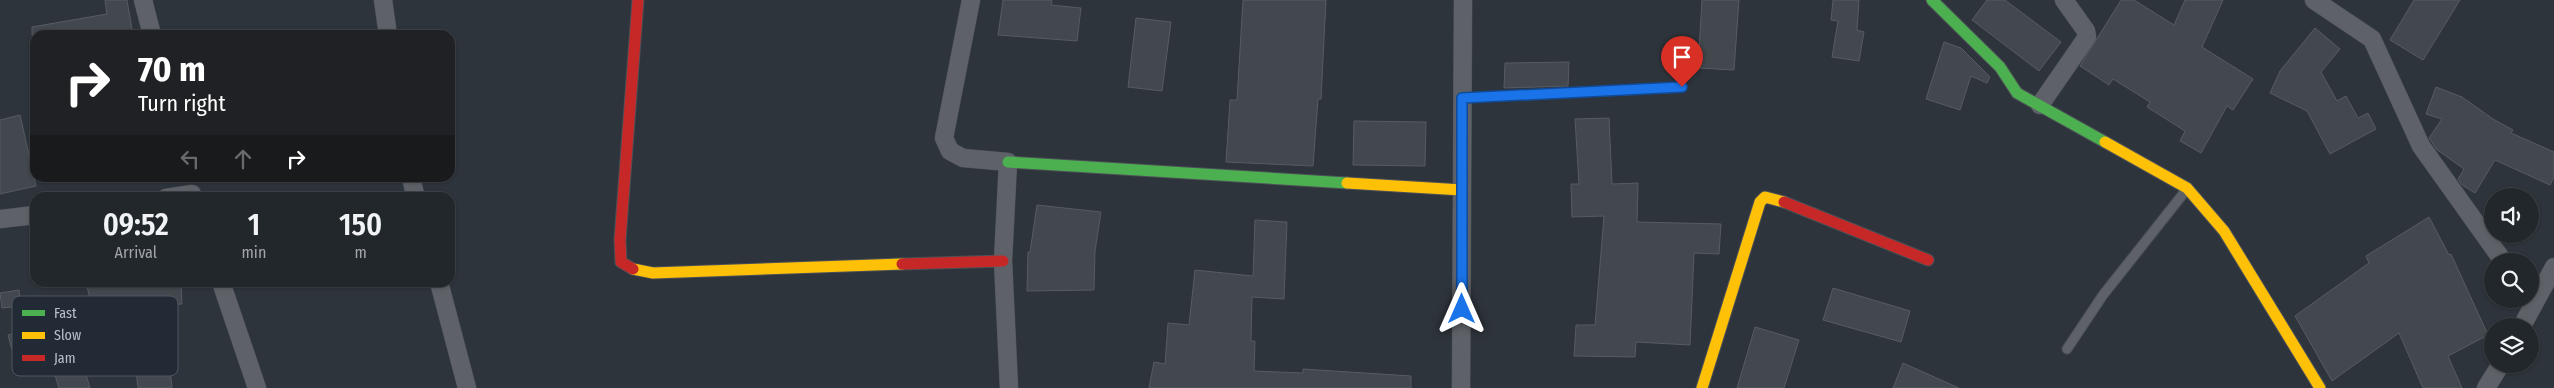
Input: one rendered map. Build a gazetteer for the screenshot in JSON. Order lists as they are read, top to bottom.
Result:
{
  "legend": ["Fast", "Slow", "Jam"],
  "page": {
    "turn": ["70 m", "Turn right"],
    "eta": [
      "09:52",
      "Arrival",
      "1",
      "min",
      "150",
      "m"
    ]
  }
}
